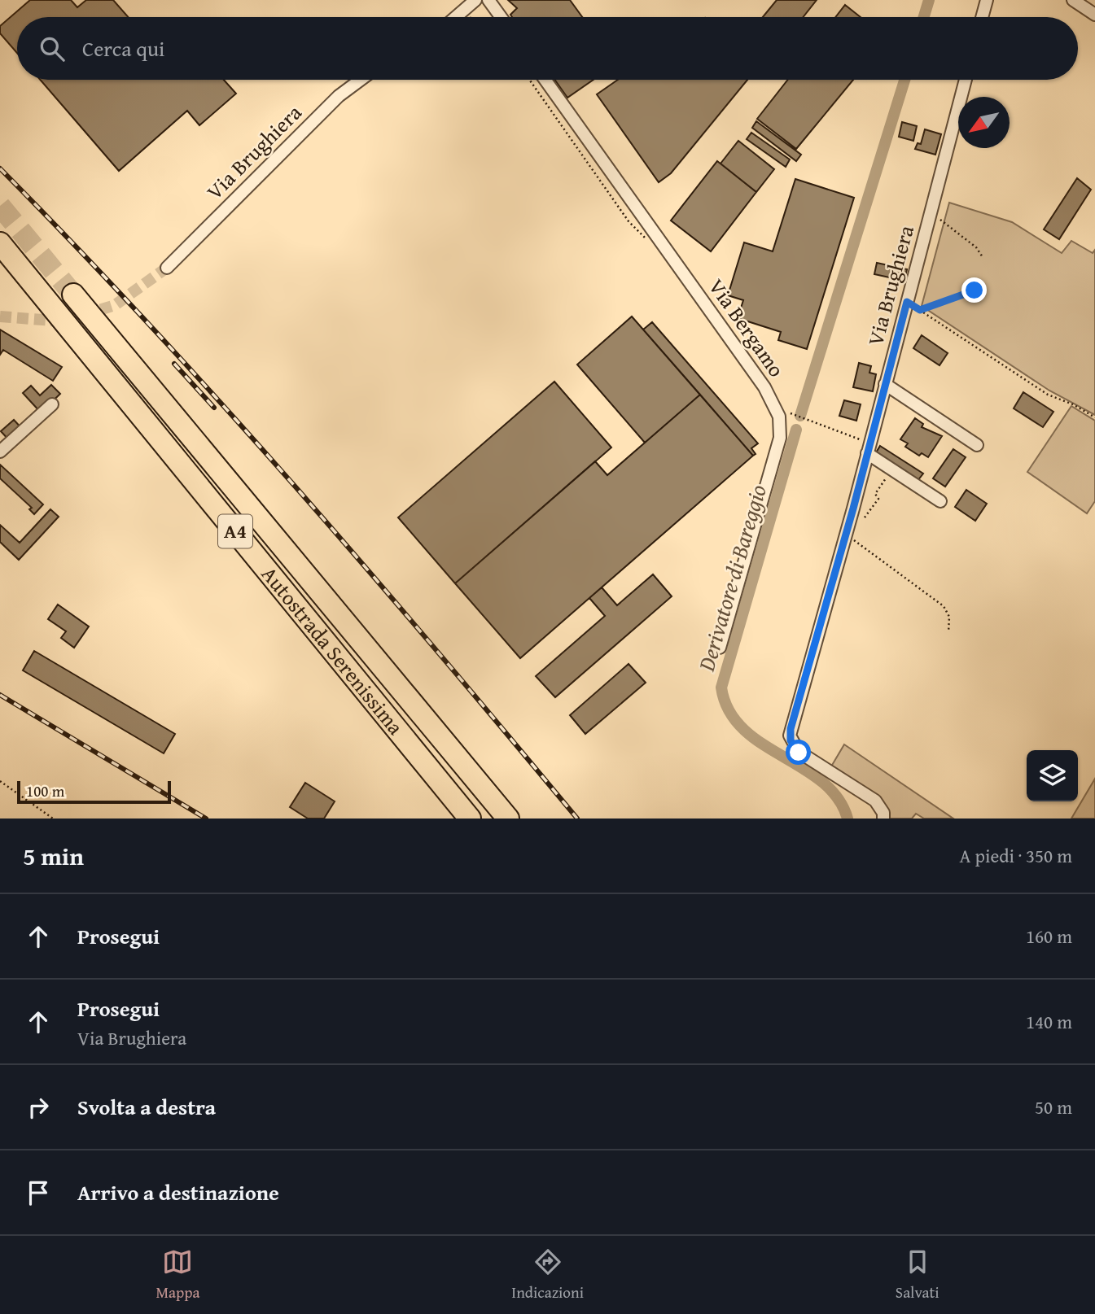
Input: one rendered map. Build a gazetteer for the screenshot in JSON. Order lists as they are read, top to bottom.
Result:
{
  "streets": {
    "highway": ["A4", "Autostrada Serenissima"],
    "street": ["Via Brughiera", "Via Bergamo"]
  },
  "water": ["Derivatore di Bareggio"],
  "scale_bar": "100 m",
  "north": "bottom left",
  "page": {
    "search": "Cerca qui",
    "scale": "100 m",
    "heading": ["5 min", "A piedi · 350 m"],
    "list": [
      ["Prosegui", "160 m"],
      ["Prosegui", "Via Brughiera", "140 m"],
      ["Svolta a destra", "50 m"],
      "Arrivo a destinazione"
    ],
    "nav": ["Mappa", "Indicazioni", "Salvati"]
  }
}
